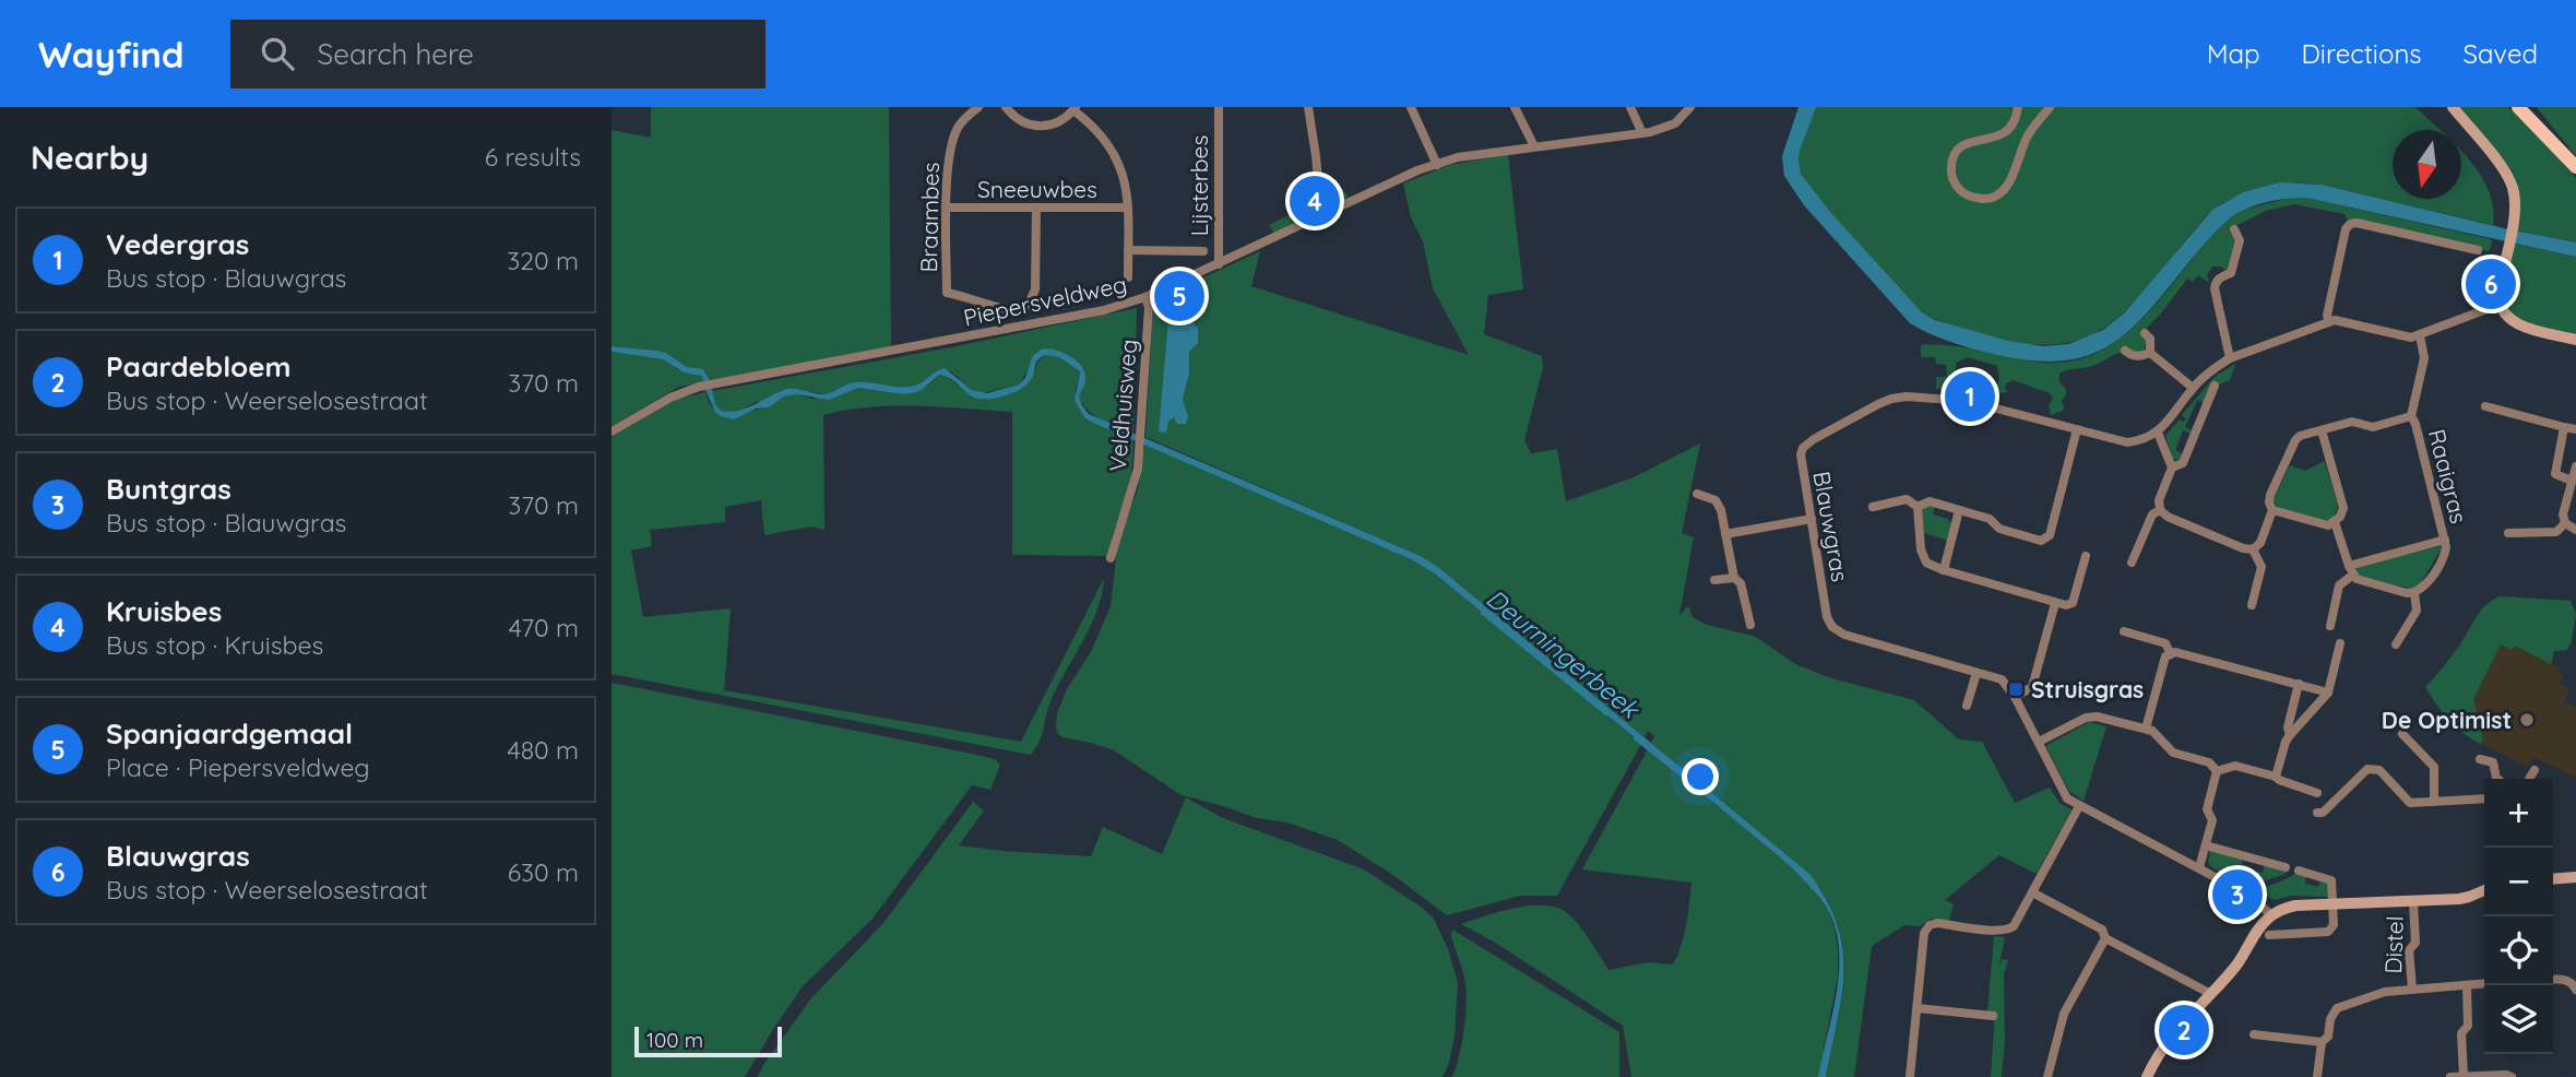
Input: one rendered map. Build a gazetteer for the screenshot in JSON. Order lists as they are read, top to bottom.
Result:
{
  "streets": {
    "street": [
      "Lijsterbes",
      "Sneeuwbes",
      "Braambes",
      "Piepersveldweg",
      "Veldhuisweg",
      "Raaigras",
      "Blauwgras",
      "Distel"
    ]
  },
  "crossings": [
    ["Lijsterbes", "Piepersveldweg"],
    ["Sneeuwbes", "Braambes"],
    ["Piepersveldweg", "Veldhuisweg"]
  ],
  "water": ["Deurningerbeek"],
  "places": {
    "transit": ["Struisgras"],
    "other": ["De Optimist"]
  },
  "scale_bar": "100 m",
  "north": "bottom",
  "page": {
    "header": "Wayfind",
    "search": "Search here",
    "nav": ["Map", "Directions", "Saved"],
    "heading": ["Nearby", "6 results"],
    "pins": [
      "4",
      "6",
      "5",
      "1",
      "3",
      "2"
    ],
    "list": [
      {
        "mark": "1",
        "name": "Vedergras",
        "note": "Bus stop · Blauwgras",
        "value": "320 m"
      },
      {
        "mark": "2",
        "name": "Paardebloem",
        "note": "Bus stop · Weerselosestraat",
        "value": "370 m"
      },
      {
        "mark": "3",
        "name": "Buntgras",
        "note": "Bus stop · Blauwgras",
        "value": "370 m"
      },
      {
        "mark": "4",
        "name": "Kruisbes",
        "note": "Bus stop · Kruisbes",
        "value": "470 m"
      },
      {
        "mark": "5",
        "name": "Spanjaardgemaal",
        "note": "Place · Piepersveldweg",
        "value": "480 m"
      },
      {
        "mark": "6",
        "name": "Blauwgras",
        "note": "Bus stop · Weerselosestraat",
        "value": "630 m"
      }
    ],
    "map_buttons": ["+", "−"],
    "scale": "100 m"
  }
}
